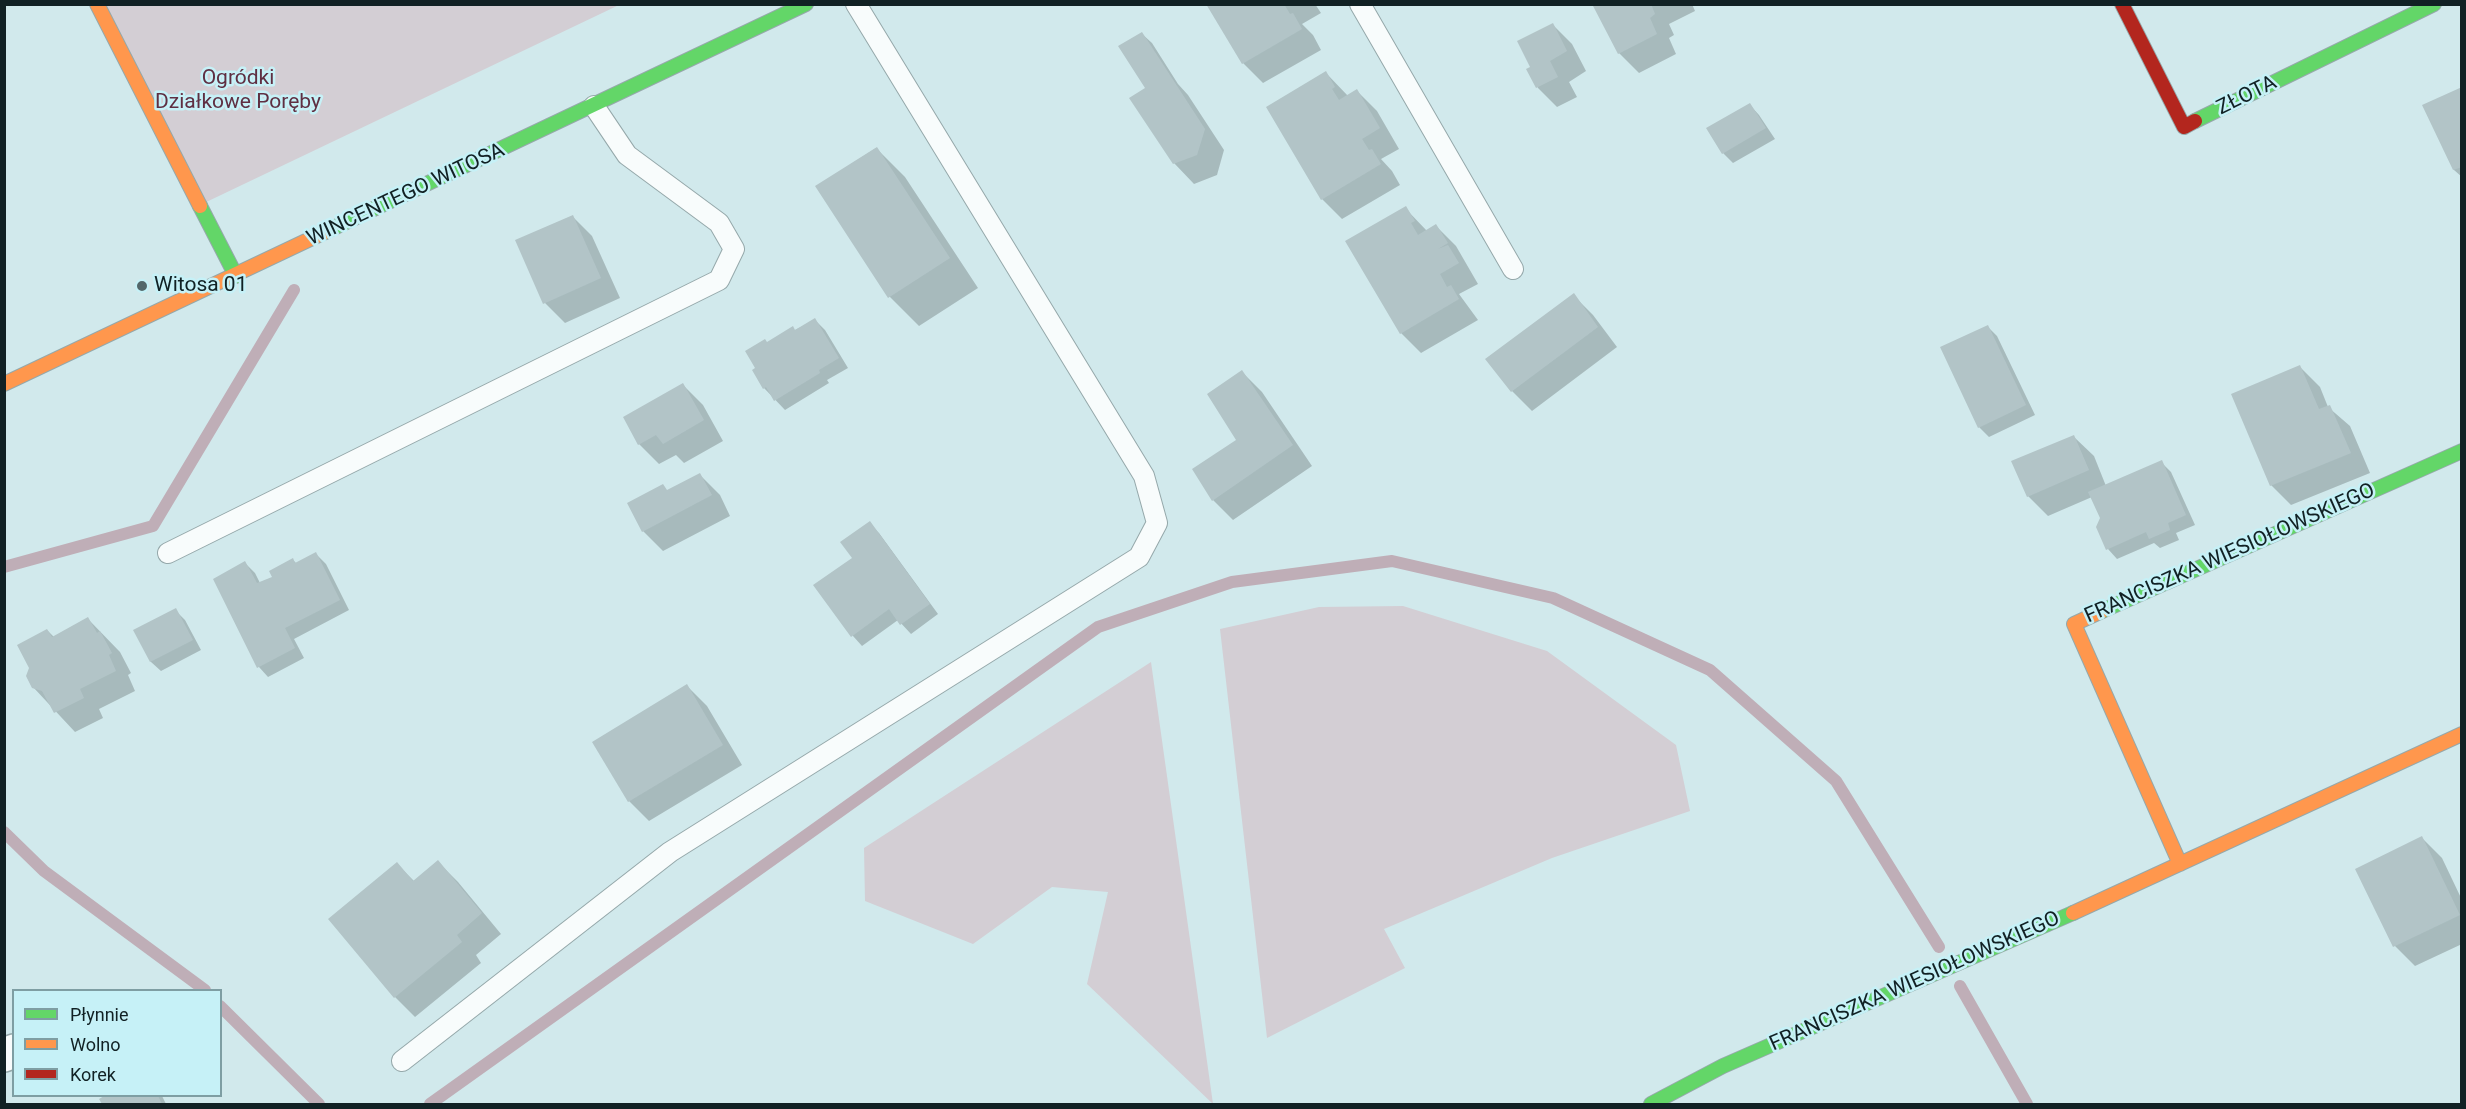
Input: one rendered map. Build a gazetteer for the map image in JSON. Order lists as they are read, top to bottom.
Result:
{
  "streets": {
    "street": ["ZŁOTA", "WINCENTEGO WITOSA", "FRANCISZKA WIESIOŁOWSKIEGO"]
  },
  "parks": ["Ogródki Działkowe Poręby"],
  "places": ["Witosa 01"],
  "legend": ["Płynnie", "Wolno", "Korek"]
}
